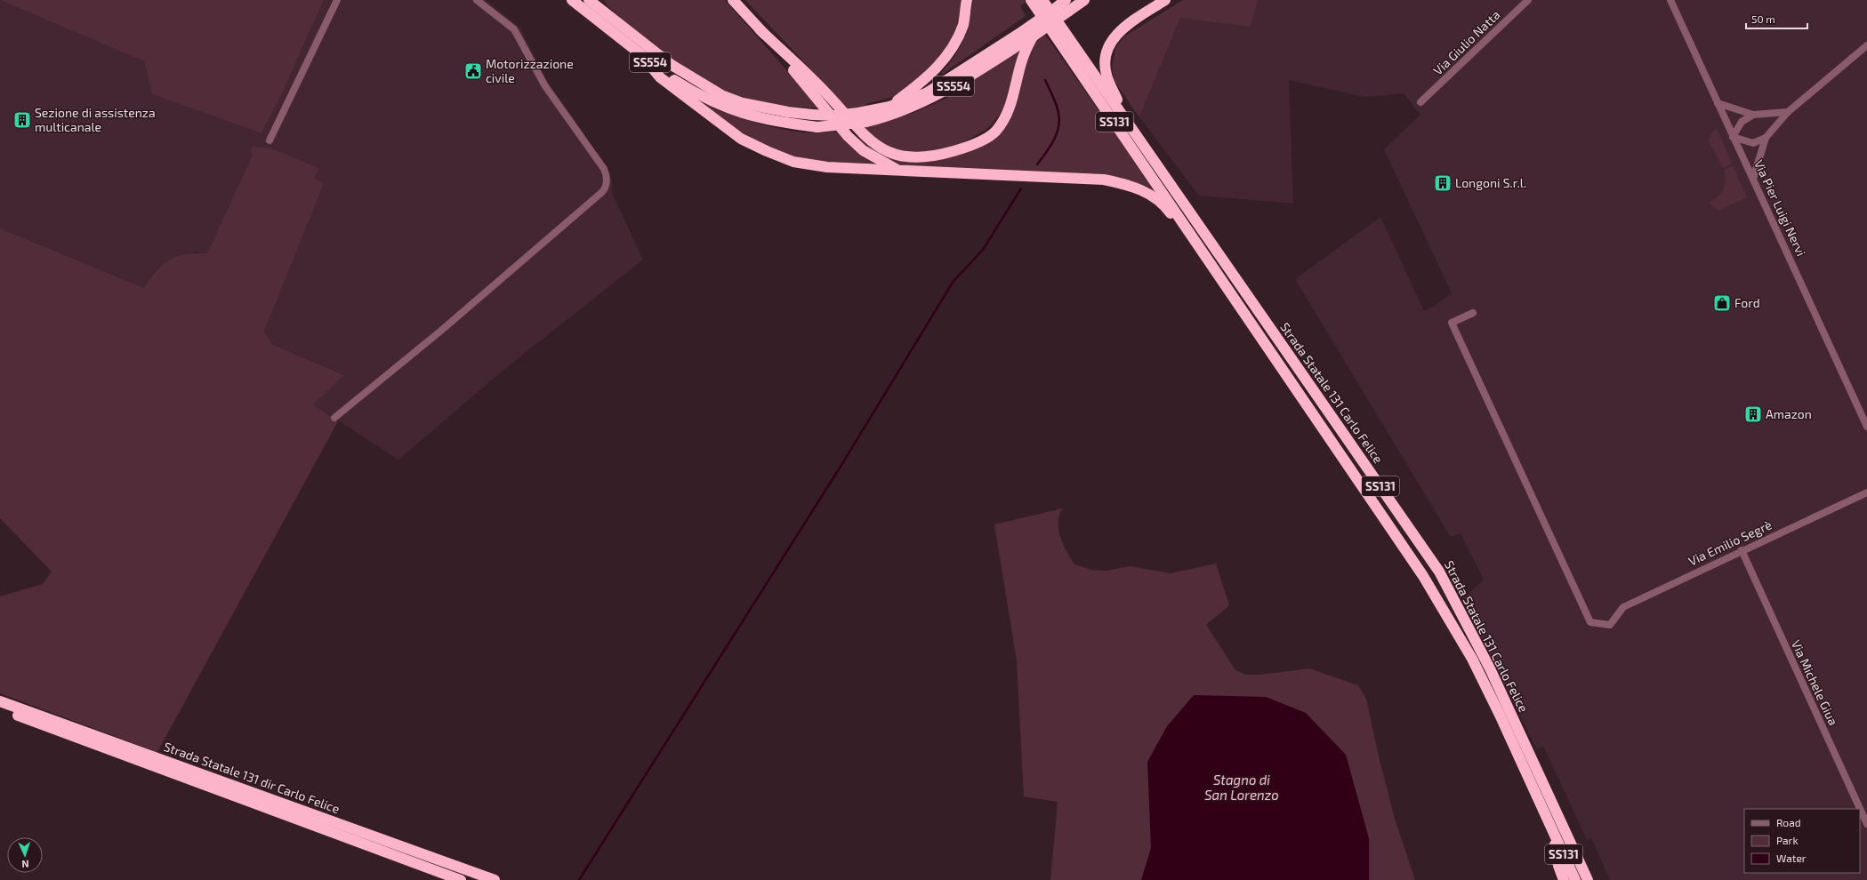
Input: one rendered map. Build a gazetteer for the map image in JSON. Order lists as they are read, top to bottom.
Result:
{
  "streets": {
    "highway": [
      "SS554",
      "SS131",
      "Strada Statale 131 Carlo Felice",
      "Strada Statale 131 dir Carlo Felice"
    ],
    "street": [
      "Via Giulio Natta",
      "Via Pier Luigi Nervi",
      "Via Emilio Segrè",
      "Via Michele Giua"
    ]
  },
  "crossings": [
    ["Via Emilio Segrè", "Via Michele Giua"]
  ],
  "water": ["Stagno di San Lorenzo"],
  "places": {
    "public building": ["Motorizzazione civile"],
    "building": ["Sezione di assistenza multicanale", "Longoni S.r.l.", "Amazon"],
    "shop": ["Ford"]
  },
  "legend": ["Road", "Park", "Water"],
  "scale_bar": "50 m",
  "north": "bottom"
}
